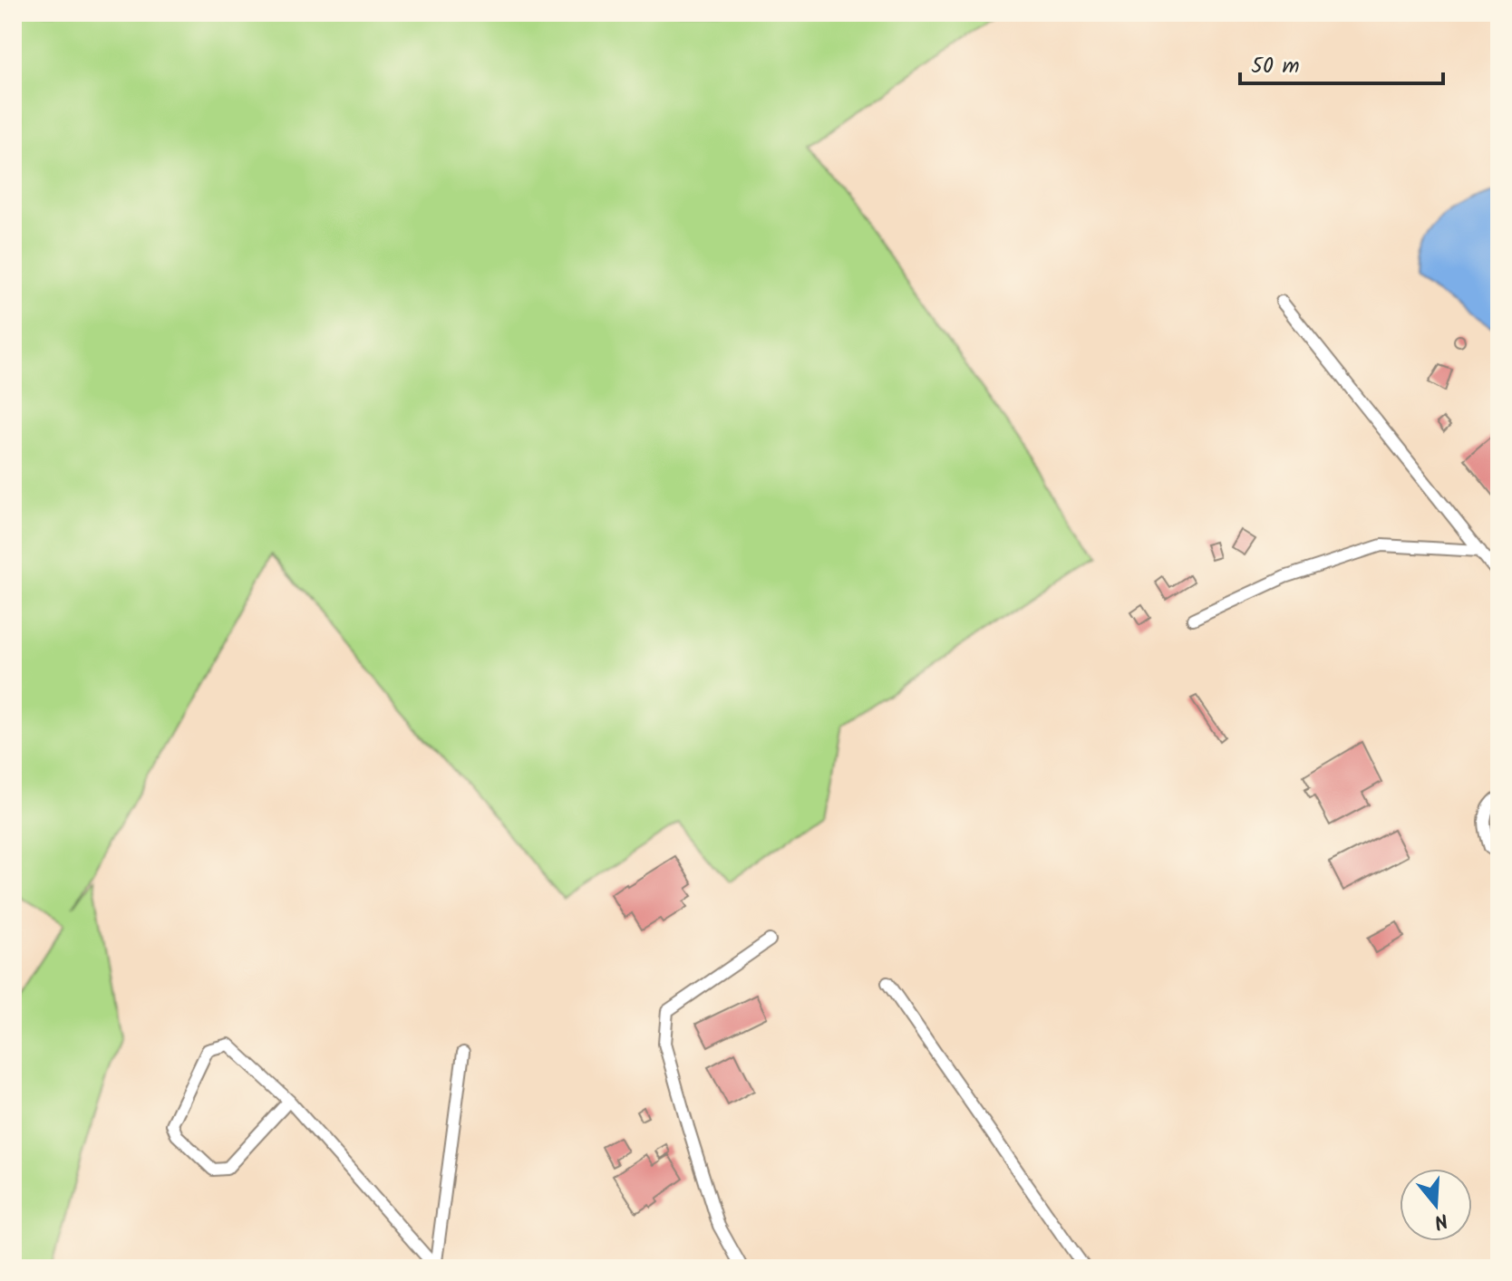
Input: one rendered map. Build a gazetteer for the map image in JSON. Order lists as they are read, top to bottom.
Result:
{
  "scale_bar": "50 m",
  "north": "bottom"
}
